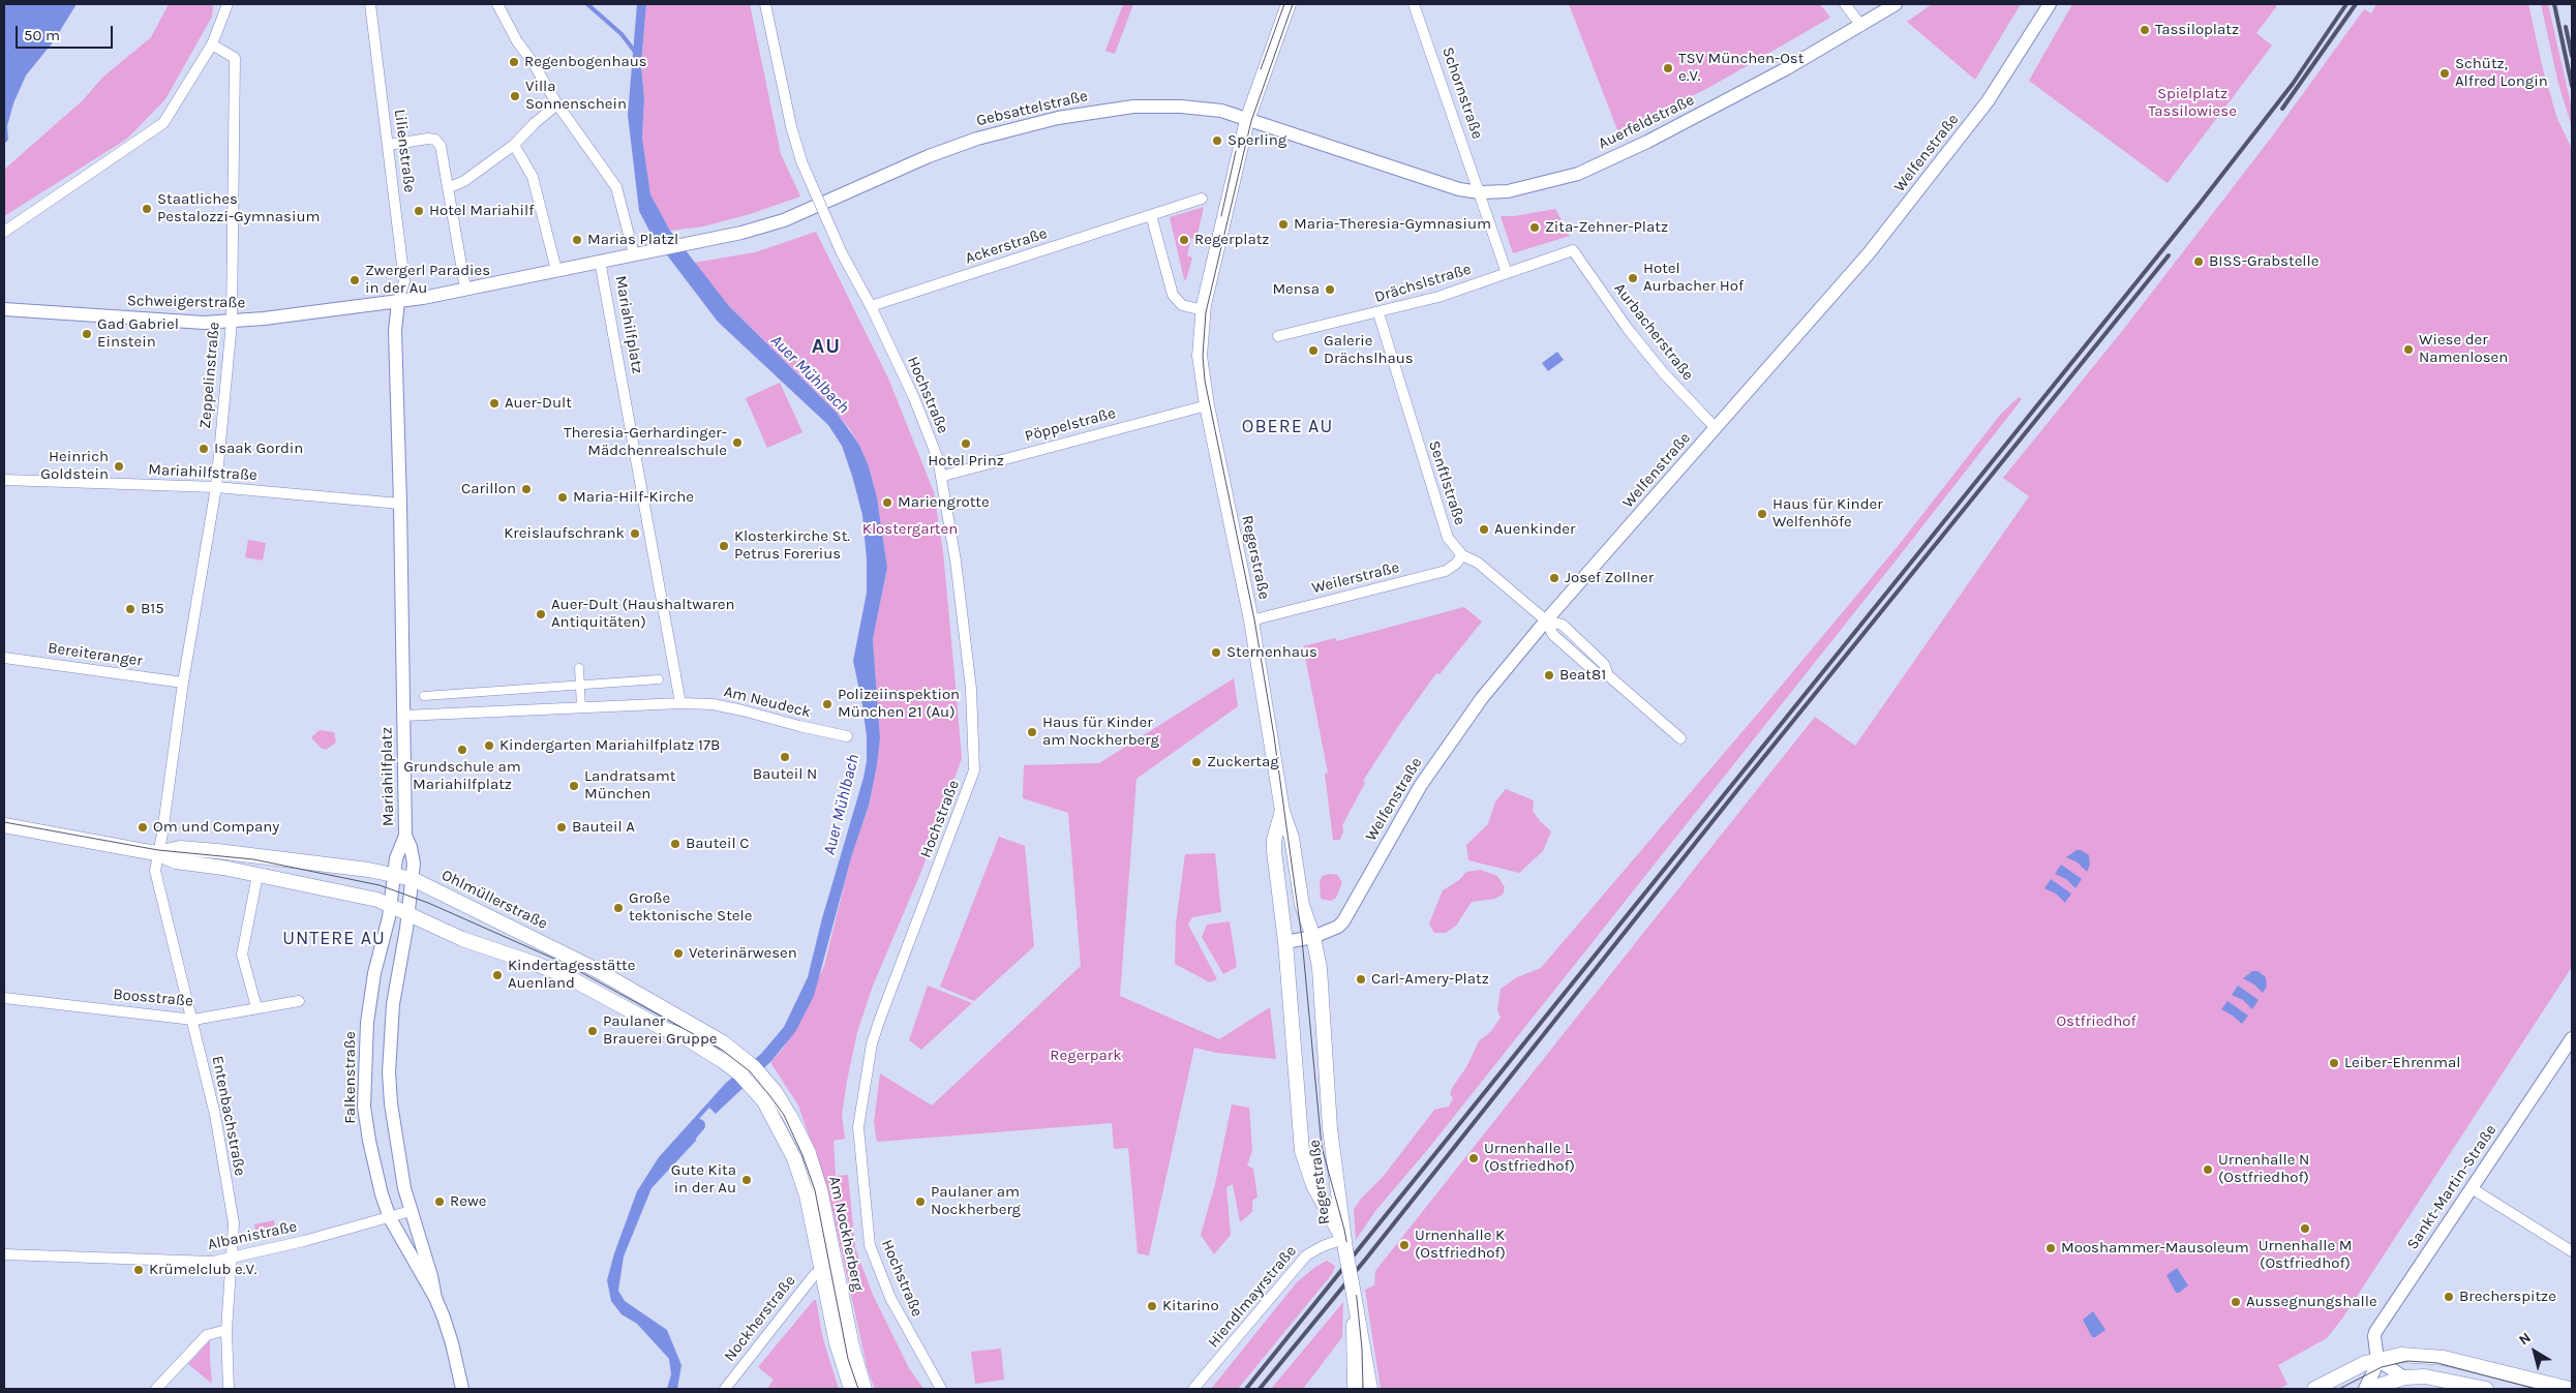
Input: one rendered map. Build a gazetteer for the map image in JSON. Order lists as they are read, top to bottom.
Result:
{
  "streets": {
    "main road": ["Regerstraße", "Ohlmüllerstraße", "Am Nockherberg"],
    "street": [
      "Schornstraße",
      "Gebsattelstraße",
      "Auerfeldstraße",
      "Lilienstraße",
      "Welfenstraße",
      "Ackerstraße",
      "Drächslstraße",
      "Schweigerstraße",
      "Mariahilfplatz",
      "Aurbacherstraße",
      "Zeppelinstraße",
      "Hochstraße",
      "Pöppelstraße",
      "Mariahilfstraße",
      "Senftlstraße",
      "Weilerstraße",
      "Bereiteranger",
      "Am Neudeck",
      "Boosstraße",
      "Falkenstraße",
      "Entenbachstraße",
      "Sankt-Martin-Straße",
      "Albanistraße",
      "Hiendlmayrstraße",
      "Nockherstraße"
    ]
  },
  "crossings": [
    ["Schornstraße", "Gebsattelstraße"],
    ["Schornstraße", "Auerfeldstraße"],
    ["Gebsattelstraße", "Auerfeldstraße"],
    ["Gebsattelstraße", "Mariahilfplatz"],
    ["Lilienstraße", "Schweigerstraße"],
    ["Lilienstraße", "Mariahilfplatz"],
    ["Welfenstraße", "Aurbacherstraße"],
    ["Welfenstraße", "Senftlstraße"],
    ["Welfenstraße", "Regerstraße"],
    ["Ackerstraße", "Hochstraße"],
    ["Drächslstraße", "Aurbacherstraße"],
    ["Drächslstraße", "Senftlstraße"],
    ["Schweigerstraße", "Mariahilfplatz"],
    ["Schweigerstraße", "Zeppelinstraße"],
    ["Mariahilfplatz", "Mariahilfstraße"],
    ["Mariahilfplatz", "Am Neudeck"],
    ["Mariahilfplatz", "Ohlmüllerstraße"],
    ["Mariahilfplatz", "Falkenstraße"],
    ["Zeppelinstraße", "Mariahilfstraße"],
    ["Zeppelinstraße", "Bereiteranger"],
    ["Zeppelinstraße", "Ohlmüllerstraße"],
    ["Zeppelinstraße", "Entenbachstraße"],
    ["Hochstraße", "Pöppelstraße"],
    ["Pöppelstraße", "Regerstraße"],
    ["Senftlstraße", "Weilerstraße"],
    ["Regerstraße", "Weilerstraße"],
    ["Regerstraße", "Hiendlmayrstraße"],
    ["Ohlmüllerstraße", "Falkenstraße"],
    ["Ohlmüllerstraße", "Entenbachstraße"],
    ["Ohlmüllerstraße", "Am Nockherberg"],
    ["Boosstraße", "Entenbachstraße"],
    ["Falkenstraße", "Albanistraße"],
    ["Entenbachstraße", "Albanistraße"],
    ["Am Nockherberg", "Nockherstraße"]
  ],
  "districts": ["AU", "OBERE AU", "UNTERE AU"],
  "water": ["Auer Mühlbach"],
  "parks": [
    "Spielplatz Tassilowiese",
    "Klostergarten",
    "Ostfriedhof",
    "Regerpark"
  ],
  "places": [
    "Tassiloplatz",
    "Regenbogenhaus",
    "TSV München-Ost e.V.",
    "Schütz, Alfred Longin",
    "Villa Sonnenschein",
    "Sperling",
    "Staatliches Pestalozzi-Gymnasium",
    "Hotel Mariahilf",
    "Maria-Theresia-Gymnasium",
    "Zita-Zehner-Platz",
    "Marias Platzl",
    "Regerplatz",
    "BISS-Grabstelle",
    "Hotel Aurbacher Hof",
    "Zwergerl Paradies in der Au",
    "Mensa",
    "Gad Gabriel Einstein",
    "Wiese der Namenlosen",
    "Galerie Drächslhaus",
    "Auer-Dult",
    "Theresia-Gerhardinger- Mädchenrealschule",
    "Hotel Prinz",
    "Isaak Gordin",
    "Heinrich Goldstein",
    "Carillon",
    "Maria-Hilf-Kirche",
    "Mariengrotte",
    "Haus für Kinder Welfenhöfe",
    "Auenkinder",
    "Kreislaufschrank",
    "Klosterkirche St. Petrus Forerius",
    "Josef Zollner",
    "B15",
    "Auer-Dult (Haushaltwaren Antiquitäten)",
    "Sternenhaus",
    "Beat81",
    "Polizeiinspektion München 21 (Au)",
    "Haus für Kinder am Nockherberg",
    "Kindergarten Mariahilfplatz 17B",
    "Grundschule am Mariahilfplatz",
    "Bauteil N",
    "Zuckertag",
    "Landratsamt München",
    "Om und Company",
    "Bauteil A",
    "Bauteil C",
    "Große tektonische Stele",
    "Veterinärwesen",
    "Kindertagesstätte Auenland",
    "Carl-Amery-Platz",
    "Paulaner Brauerei Gruppe",
    "Leiber-Ehrenmal",
    "Urnenhalle L (Ostfriedhof)",
    "Urnenhalle N (Ostfriedhof)",
    "Gute Kita in der Au",
    "Rewe",
    "Paulaner am Nockherberg",
    "Urnenhalle M (Ostfriedhof)",
    "Urnenhalle K (Ostfriedhof)",
    "Mooshammer-Mausoleum",
    "Krümelclub e.V.",
    "Brecherspitze",
    "Aussegnungshalle",
    "Kitarino"
  ],
  "scale_bar": "50 m",
  "north": "top left"
}
